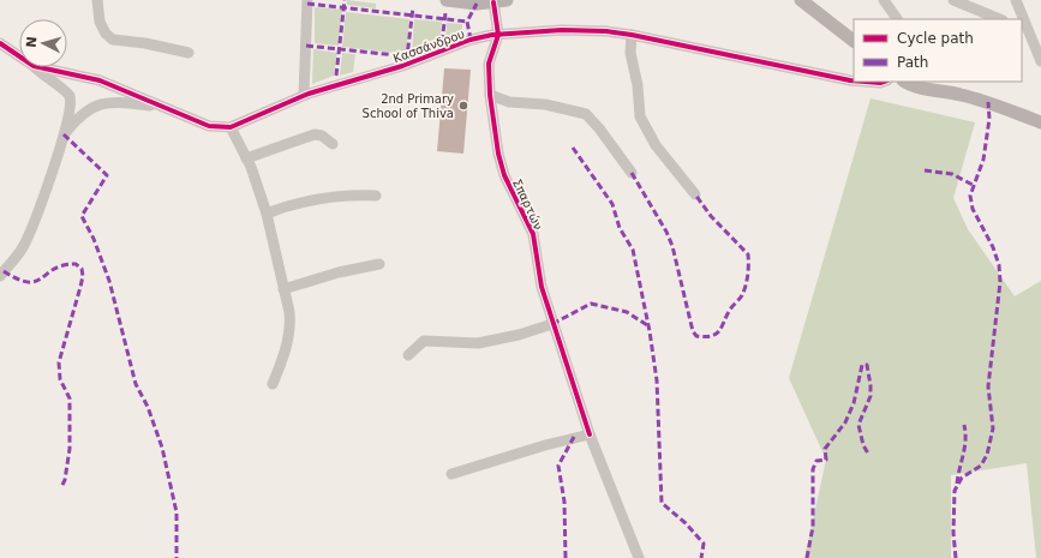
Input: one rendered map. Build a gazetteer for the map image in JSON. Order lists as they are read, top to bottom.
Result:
{
  "streets": {
    "street": ["Κασσάνδρου", "Σπαρτών"]
  },
  "crossings": [
    ["Κασσάνδρου", "Σπαρτών"]
  ],
  "places": ["2nd Primary School of Thiva"],
  "legend": ["Cycle path", "Path"],
  "north": "left"
}
